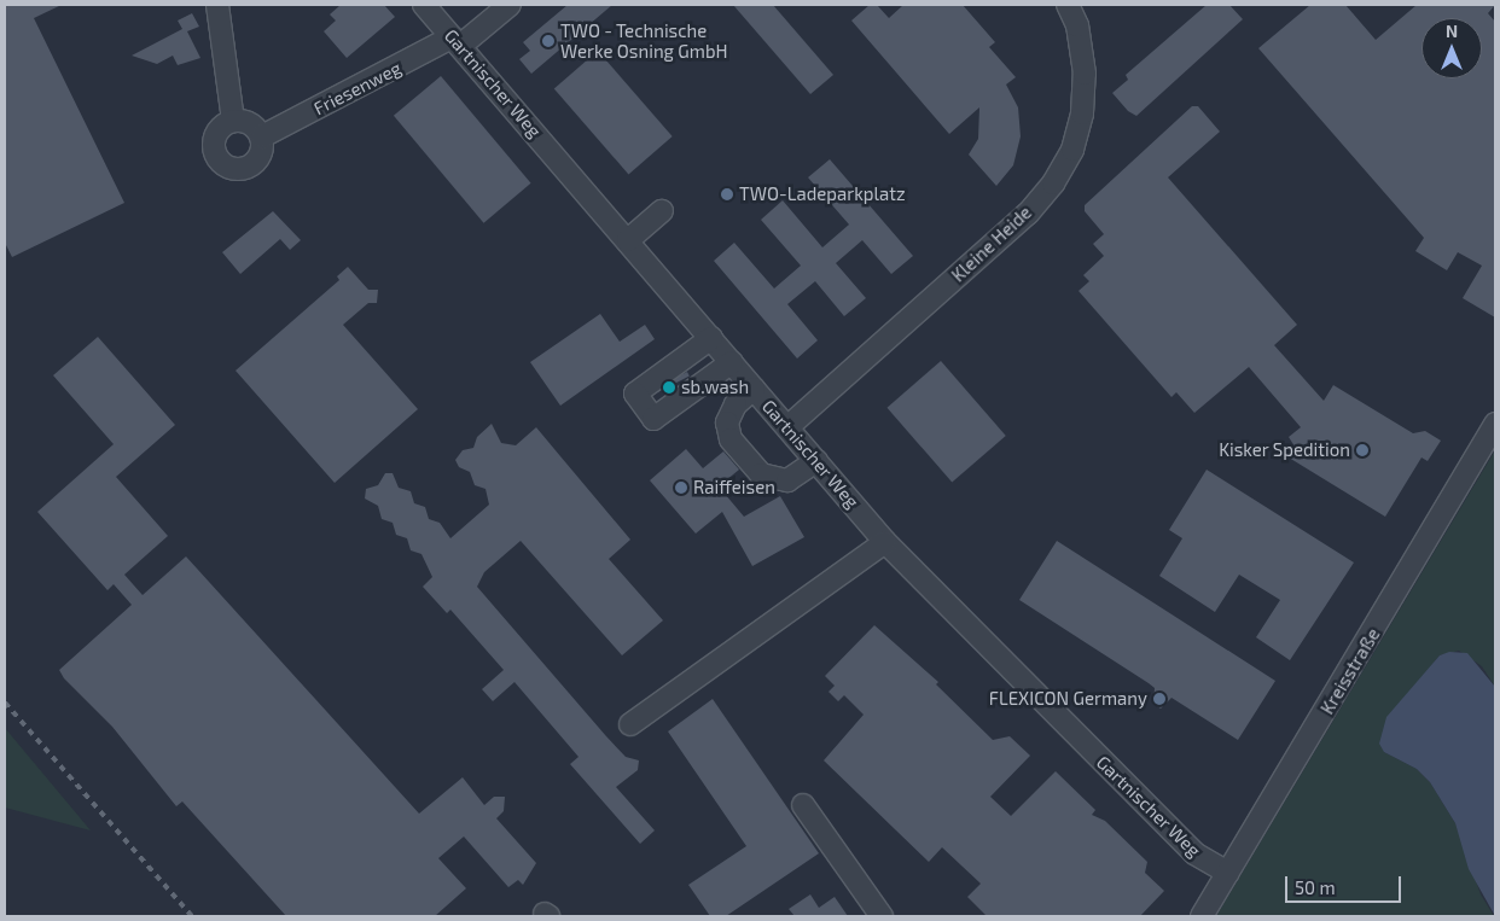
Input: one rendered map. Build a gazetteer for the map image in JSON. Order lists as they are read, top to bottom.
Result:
{
  "streets": {
    "street": [
      "Gartnischer Weg",
      "Friesenweg",
      "Kleine Heide",
      "Kreisstraße"
    ]
  },
  "crossings": [
    ["Gartnischer Weg", "Friesenweg"],
    ["Gartnischer Weg", "Kleine Heide"],
    ["Gartnischer Weg", "Kreisstraße"]
  ],
  "places": [
    "TWO - Technische Werke Osning GmbH",
    "TWO-Ladeparkplatz",
    "sb.wash",
    "Kisker Spedition",
    "Raiffeisen",
    "FLEXICON Germany"
  ],
  "scale_bar": "50 m",
  "north": "top"
}
